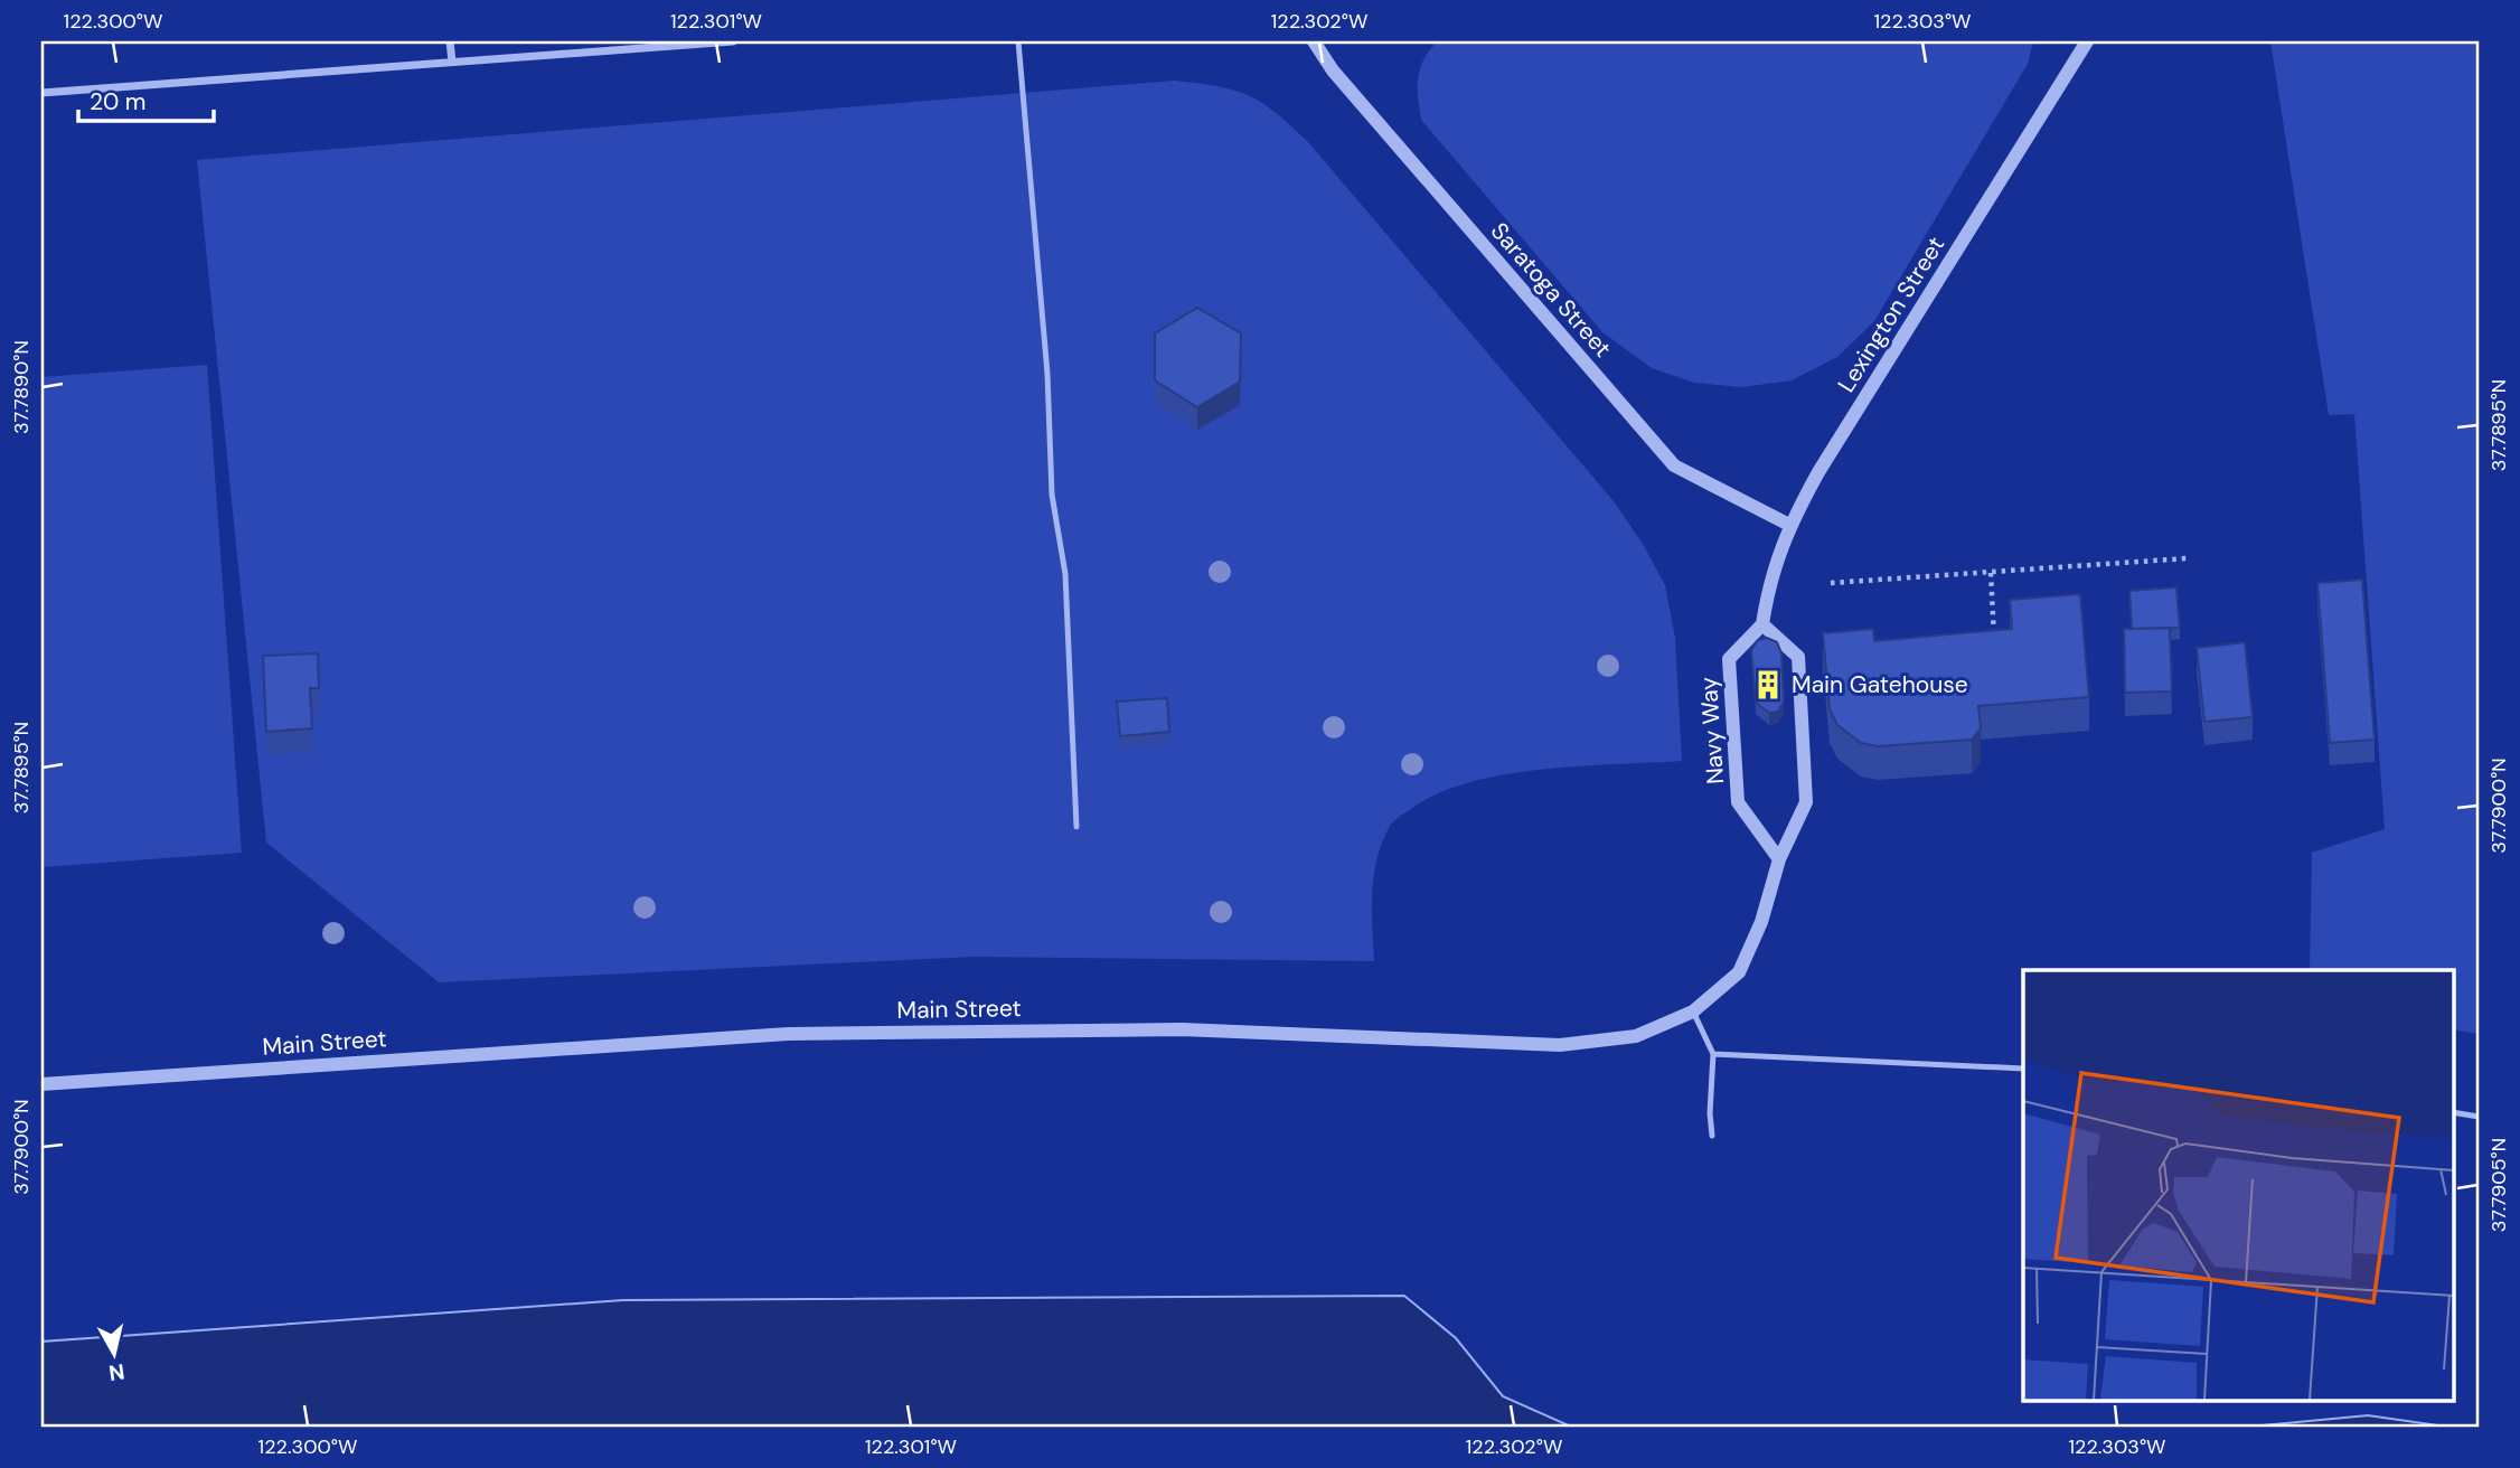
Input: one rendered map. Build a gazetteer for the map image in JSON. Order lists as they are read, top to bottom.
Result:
{
  "streets": {
    "street": [
      "Saratoga Street",
      "Lexington Street",
      "Navy Way",
      "Main Street"
    ]
  },
  "crossings": [
    ["Saratoga Street", "Lexington Street"],
    ["Lexington Street", "Navy Way"],
    ["Navy Way", "Main Street"]
  ],
  "places": {
    "building": ["Main Gatehouse"]
  },
  "scale_bar": "20 m",
  "north": "bottom",
  "coordinates": [
    "122.300°W",
    "122.301°W",
    "122.302°W",
    "122.303°W",
    "37.7890°N",
    "37.7895°N",
    "37.7900°N",
    "37.7905°N"
  ]
}
